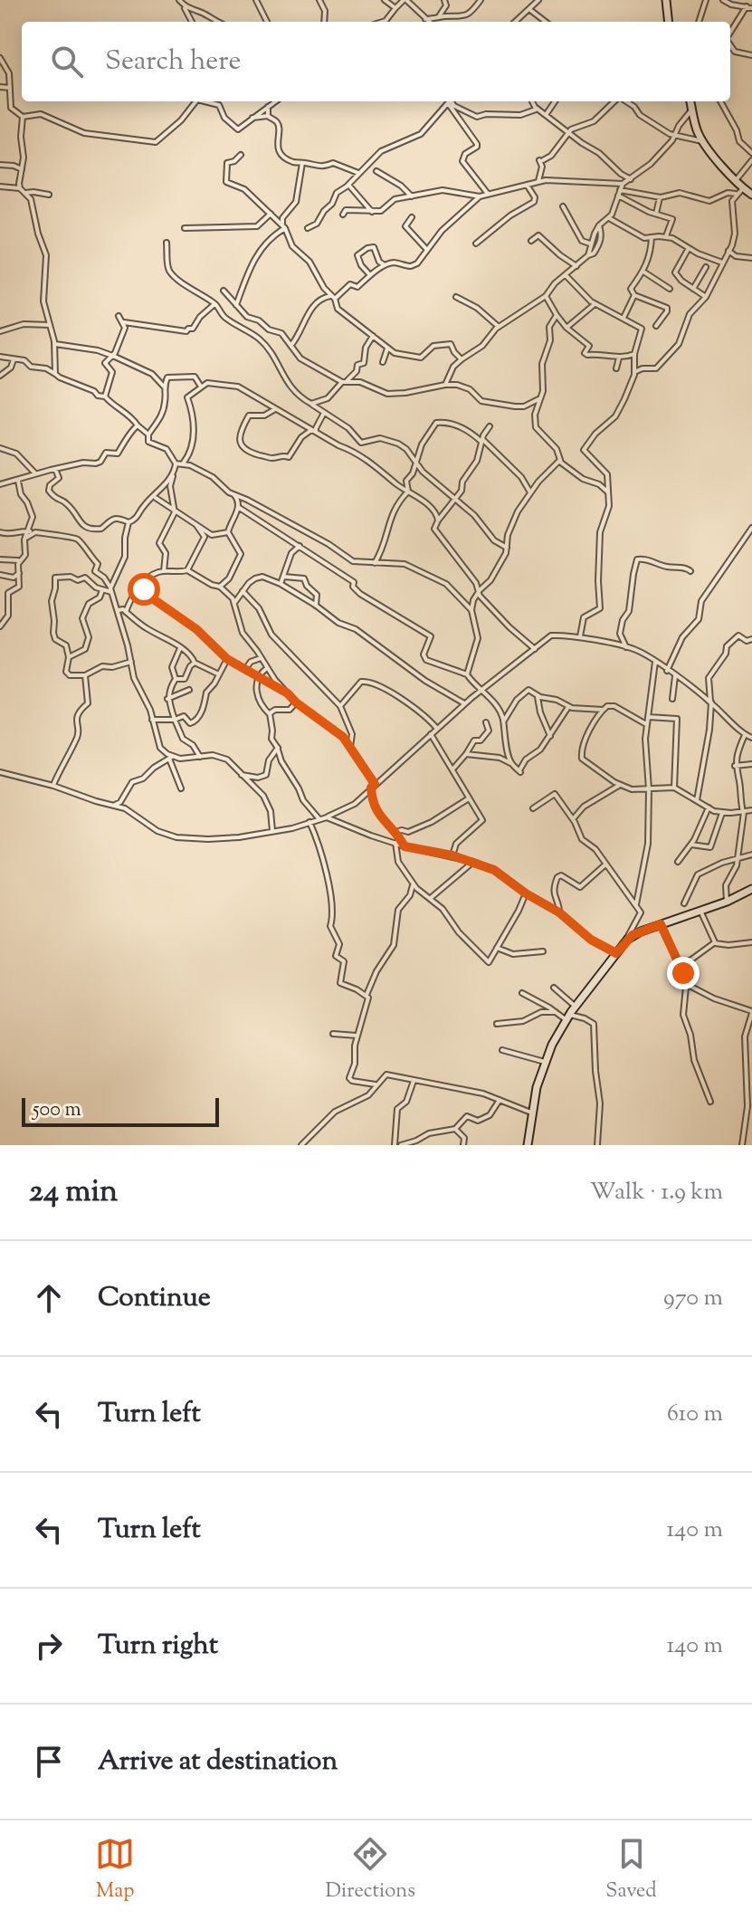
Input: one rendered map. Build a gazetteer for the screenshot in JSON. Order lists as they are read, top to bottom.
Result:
{
  "scale_bar": "500 m",
  "page": {
    "search": "Search here",
    "scale": "500 m",
    "heading": ["24 min", "Walk · 1.9 km"],
    "list": [
      ["Continue", "970 m"],
      ["Turn left", "610 m"],
      ["Turn left", "140 m"],
      ["Turn right", "140 m"],
      "Arrive at destination"
    ],
    "nav": ["Map", "Directions", "Saved"]
  }
}
